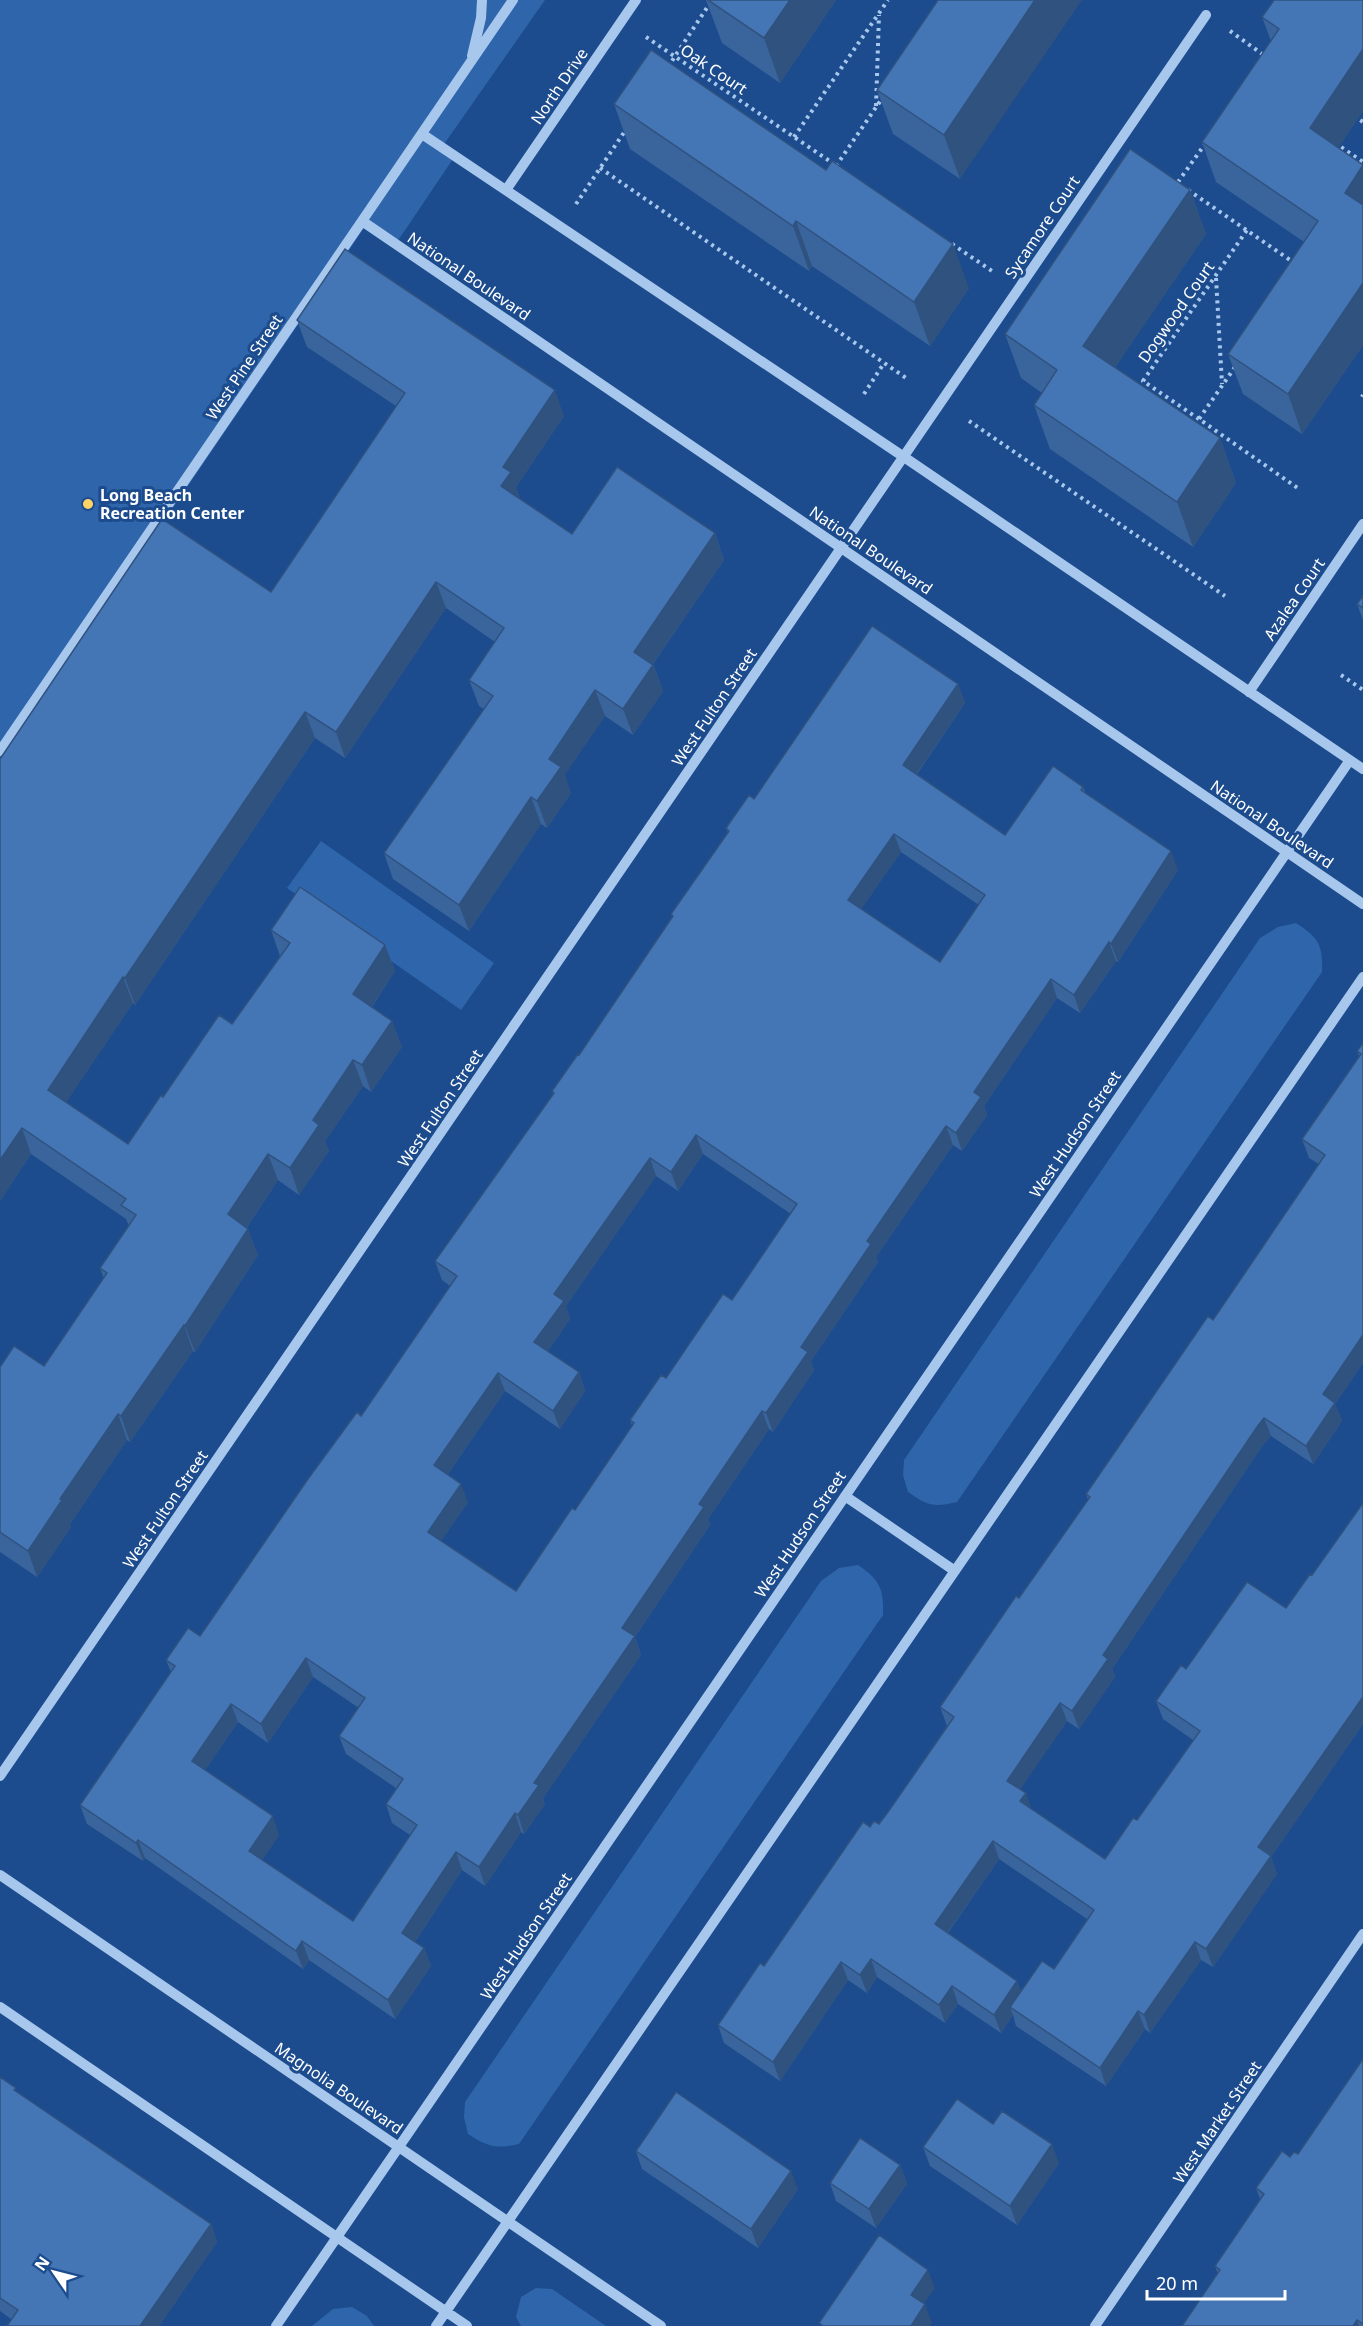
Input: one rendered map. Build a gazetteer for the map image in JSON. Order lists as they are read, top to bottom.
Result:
{
  "streets": {
    "street": [
      "North Drive",
      "Sycamore Court",
      "National Boulevard",
      "West Pine Street",
      "Azalea Court",
      "West Fulton Street",
      "West Hudson Street",
      "Magnolia Boulevard",
      "West Market Street"
    ],
    "path": ["Oak Court", "Dogwood Court"]
  },
  "crossings": [
    ["Oak Court", "North Drive"],
    ["Sycamore Court", "West Fulton Street"],
    ["National Boulevard", "West Pine Street"],
    ["National Boulevard", "West Fulton Street"],
    ["National Boulevard", "West Hudson Street"],
    ["West Hudson Street", "Magnolia Boulevard"]
  ],
  "places": ["Long Beach Recreation Center"],
  "scale_bar": "20 m",
  "north": "top left"
}
